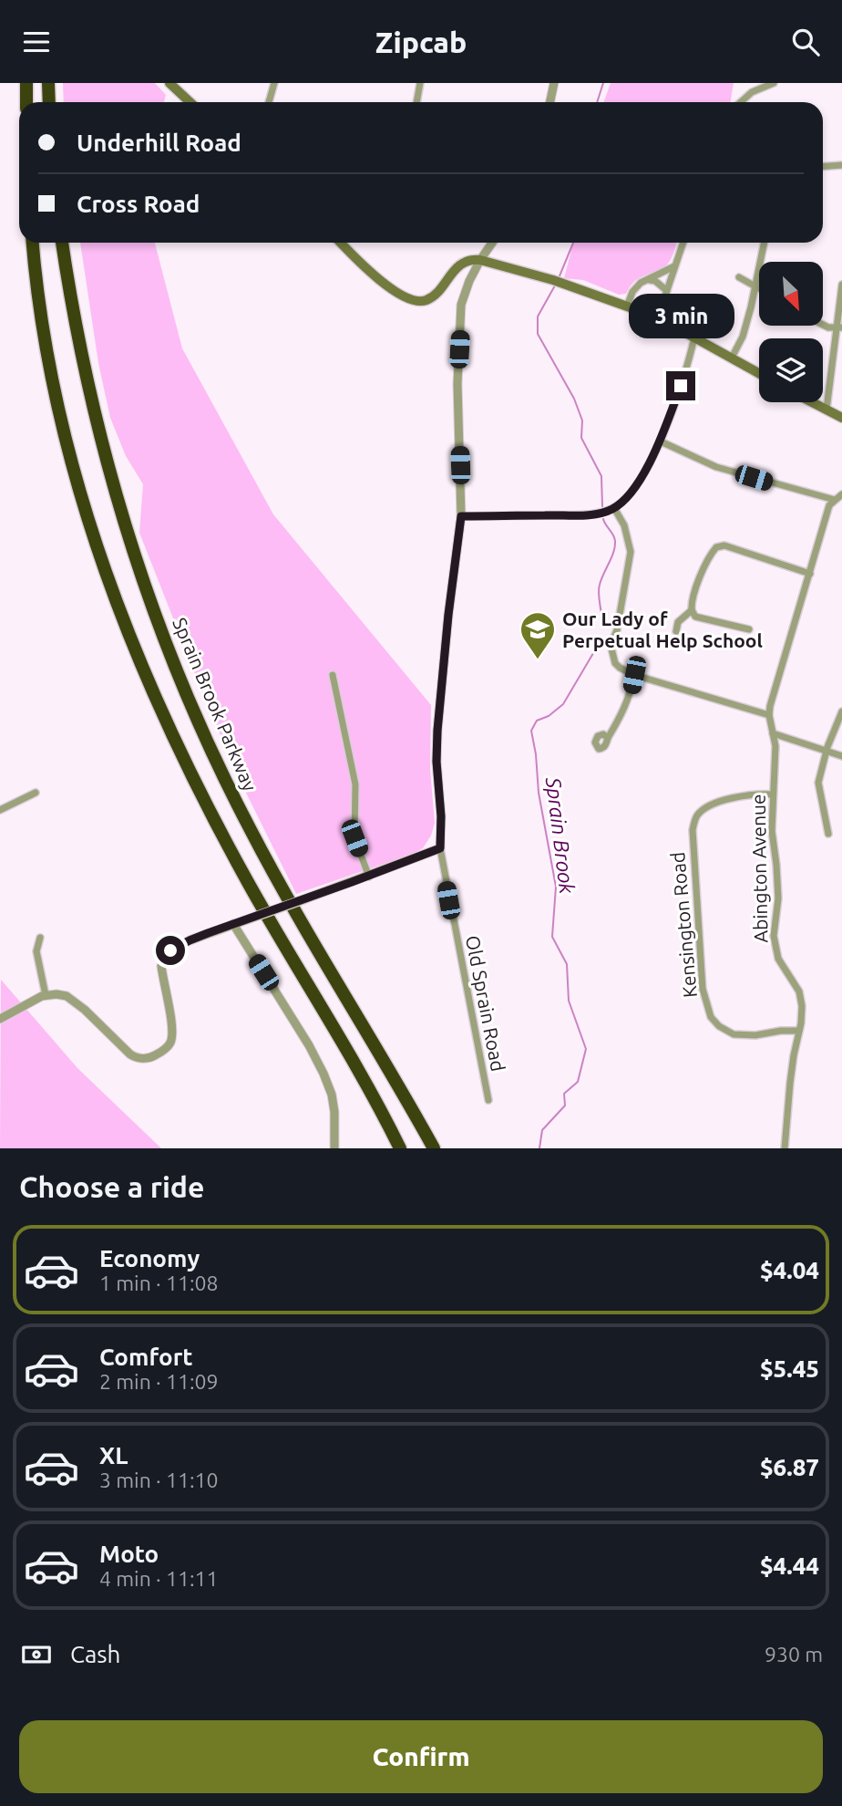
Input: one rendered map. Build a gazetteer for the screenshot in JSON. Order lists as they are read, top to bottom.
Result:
{
  "streets": {
    "highway": ["Sprain Brook Parkway"],
    "street": ["Abington Avenue", "Kensington Road", "Old Sprain Road"]
  },
  "crossings": [
    ["Abington Avenue", "Kensington Road"]
  ],
  "water": ["Sprain Brook"],
  "places": {
    "school or university": ["Our Lady of Perpetual Help School"]
  },
  "north": "bottom right",
  "page": {
    "header": "Zipcab",
    "banner": ["Underhill Road", "Cross Road"],
    "bubble": "3 min",
    "heading": "Choose a ride",
    "list": [
      {
        "name": "Economy",
        "note": "1 min · 11:08",
        "value": "$4.04"
      },
      {
        "name": "Comfort",
        "note": "2 min · 11:09",
        "value": "$5.45"
      },
      {
        "name": "XL",
        "note": "3 min · 11:10",
        "value": "$6.87"
      },
      {
        "name": "Moto",
        "note": "4 min · 11:11",
        "value": "$4.44"
      }
    ],
    "pay": ["Cash", "930 m"],
    "buttons": "Confirm"
  }
}
